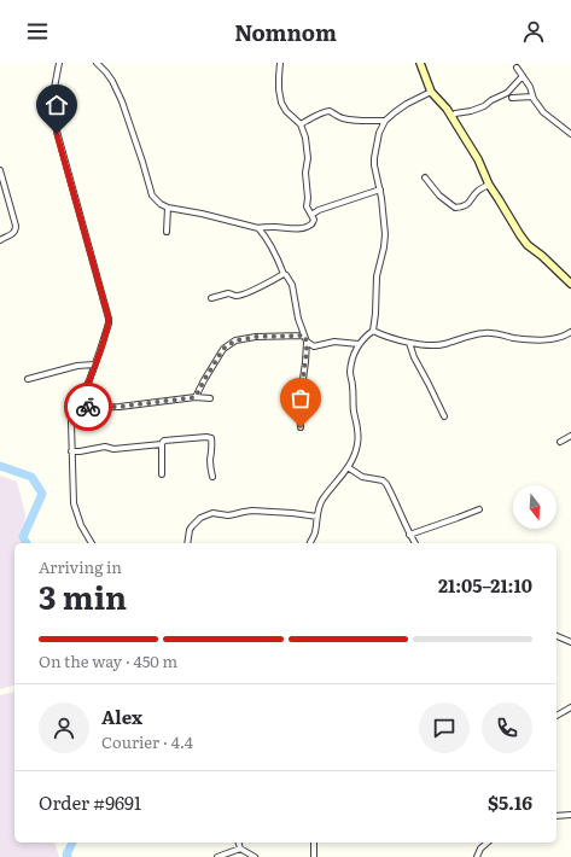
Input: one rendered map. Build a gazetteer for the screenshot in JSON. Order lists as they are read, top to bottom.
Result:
{
  "north": "bottom",
  "page": {
    "header": "Nomnom",
    "heading": ["3 min", "Arriving in", "21:05–21:10"],
    "panel": [
      "Alex",
      "Courier · 4.4",
      "Order #9691",
      "$5.16"
    ],
    "bar": "On the way · 450 m"
  }
}
